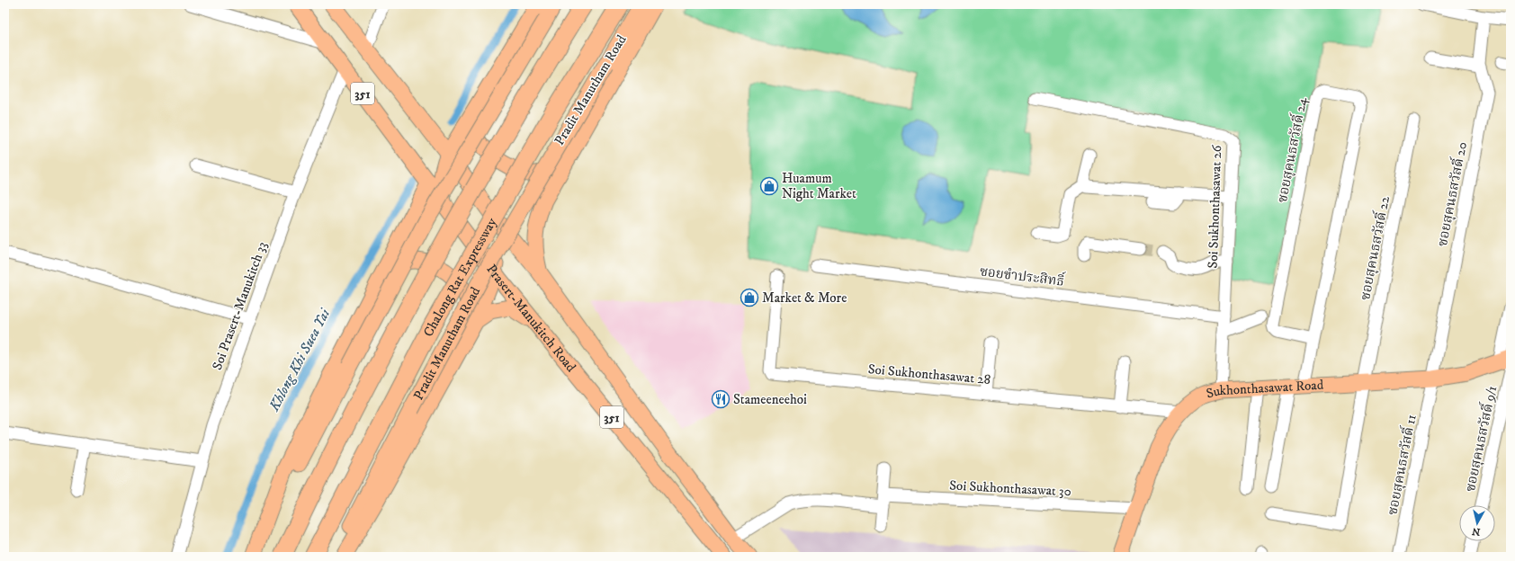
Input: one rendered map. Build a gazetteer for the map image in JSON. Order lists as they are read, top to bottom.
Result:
{
  "streets": {
    "highway": ["Chalong Rat Expressway"],
    "main road": [
      "Pradit Manutham Road",
      "351",
      "Prasert-Manukitch Road",
      "Sukhonthasawat Road"
    ],
    "street": [
      "ซอยสุคนธสวัสดิ์ 24",
      "ซอยสุคนธสวัสดิ์ 20",
      "Soi Sukhonthasawat 26",
      "ซอยสุคนธสวัสดิ์ 22",
      "ซอยขำประสิทธิ์",
      "Soi Prasert-Manukitch 33",
      "Soi Sukhonthasawat 28",
      "ซอยสุคนธสวัสดิ์ 9/1",
      "ซอยสุคนธสวัสดิ์ 11",
      "Soi Sukhonthasawat 30"
    ]
  },
  "crossings": [
    ["351", "Soi Sukhonthasawat 30"],
    ["ซอยสุคนธสวัสดิ์ 24", "Sukhonthasawat Road"],
    ["ซอยสุคนธสวัสดิ์ 20", "Sukhonthasawat Road"],
    ["ซอยสุคนธสวัสดิ์ 20", "ซอยสุคนธสวัสดิ์ 11"],
    ["Soi Sukhonthasawat 26", "ซอยขำประสิทธิ์"],
    ["Soi Sukhonthasawat 26", "Sukhonthasawat Road"],
    ["ซอยสุคนธสวัสดิ์ 22", "Sukhonthasawat Road"],
    ["Soi Prasert-Manukitch 33", "Prasert-Manukitch Road"],
    ["Soi Sukhonthasawat 28", "Sukhonthasawat Road"],
    ["Sukhonthasawat Road", "ซอยสุคนธสวัสดิ์ 9/1"],
    ["Sukhonthasawat Road", "ซอยสุคนธสวัสดิ์ 11"],
    ["Sukhonthasawat Road", "Soi Sukhonthasawat 30"]
  ],
  "water": ["Khlong Khi Suea Yai"],
  "places": {
    "shop": ["Huamum Night Market", "Market & More"],
    "restaurant": ["Stameeneehoi"]
  },
  "north": "bottom"
}
